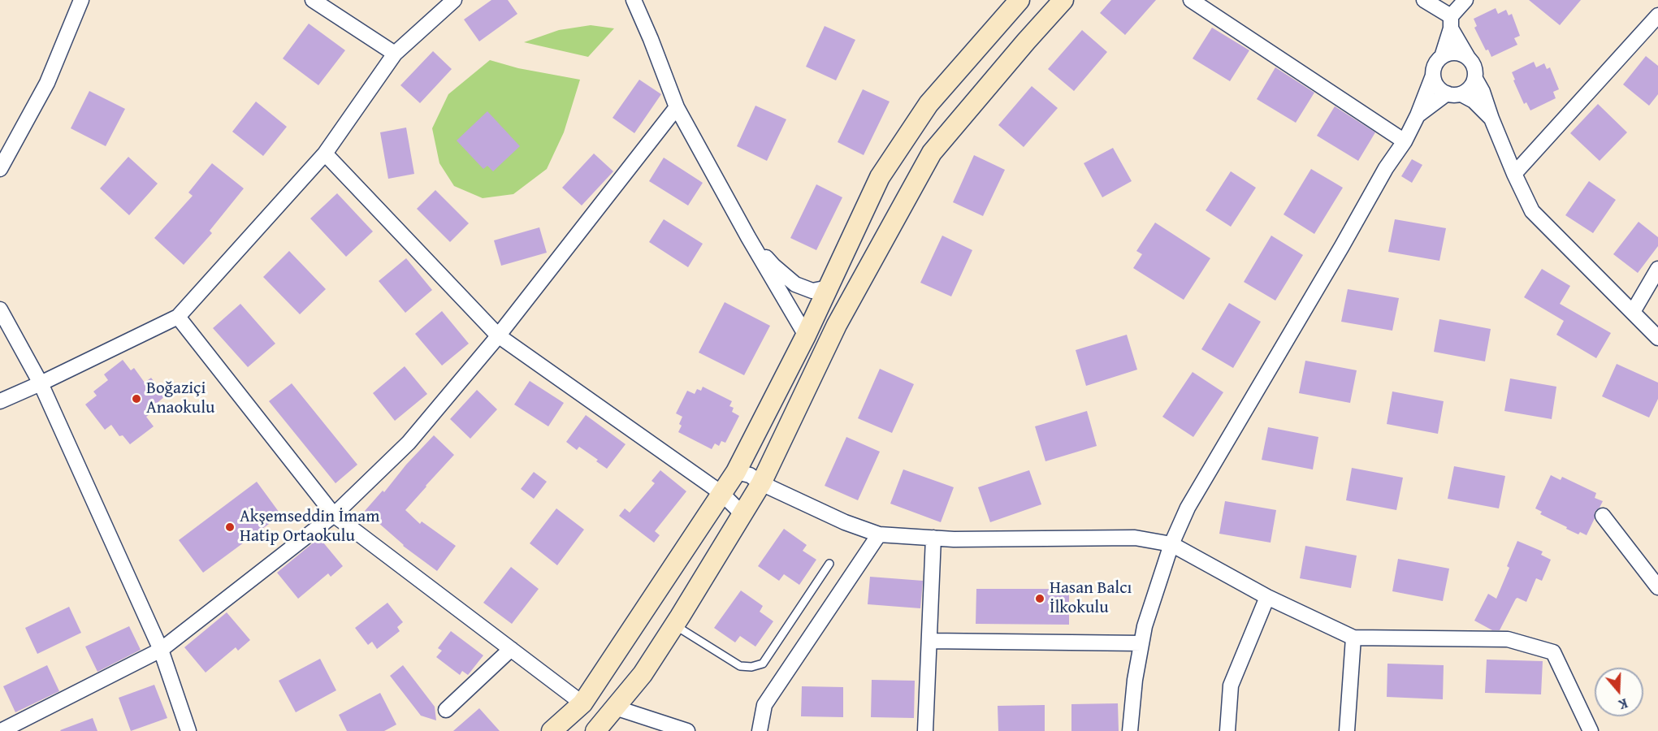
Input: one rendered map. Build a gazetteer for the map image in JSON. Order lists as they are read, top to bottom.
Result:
{
  "places": ["Boğaziçi Anaokulu", "Akşemseddin İmam Hatip Ortaokulu", "Hasan Balcı İlkokulu"],
  "north": "bottom"
}
